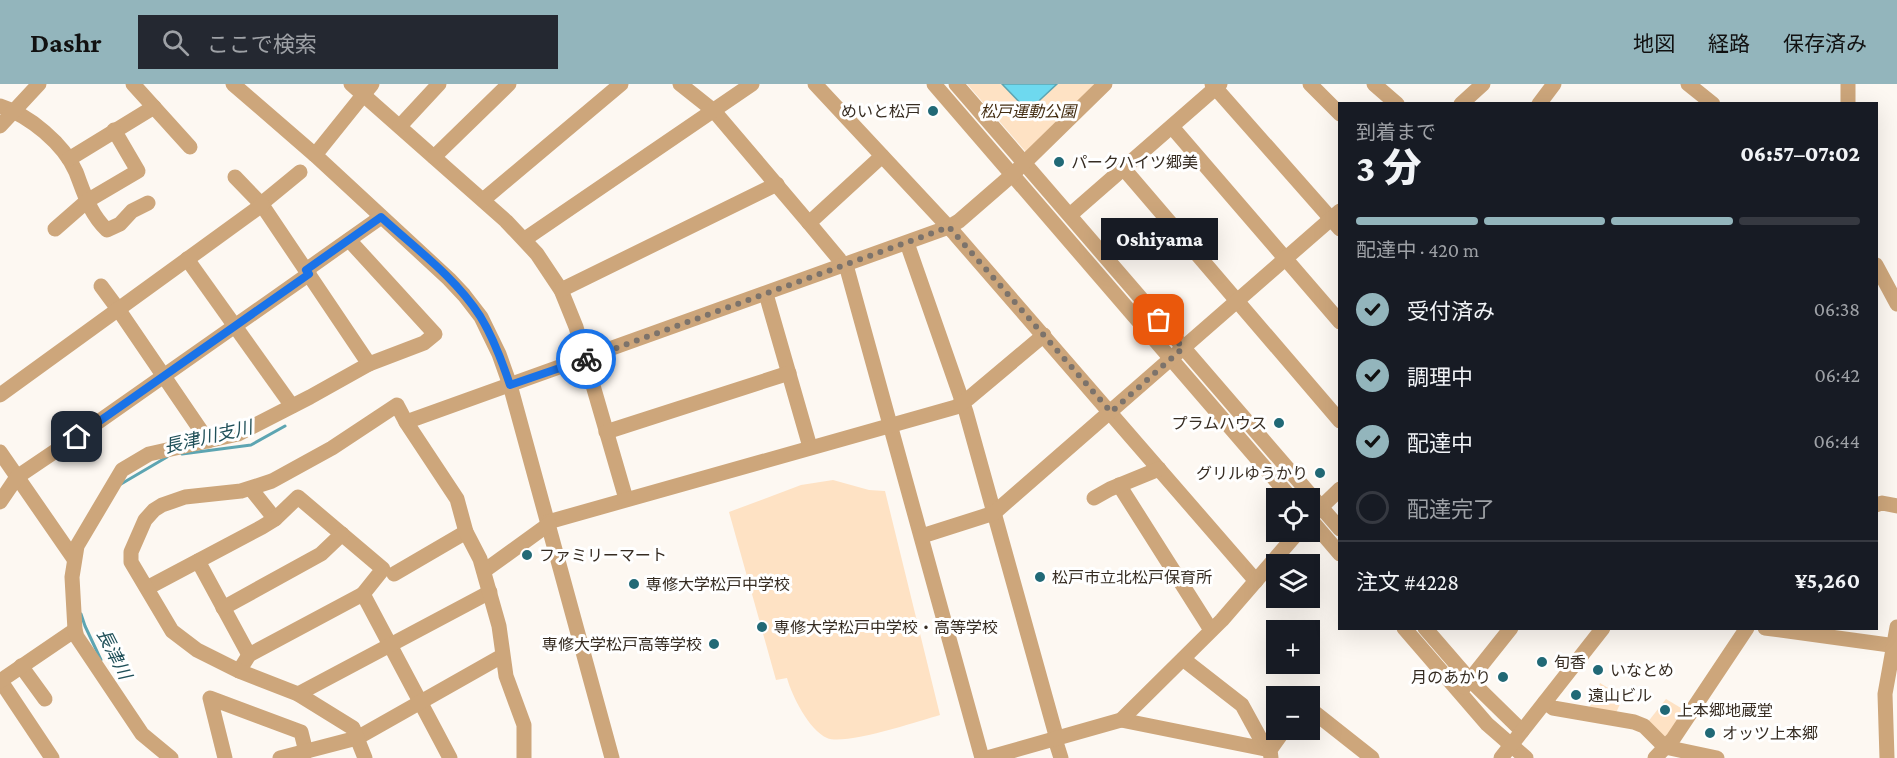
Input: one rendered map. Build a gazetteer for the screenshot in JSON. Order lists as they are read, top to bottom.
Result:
{
  "water": ["長津川支川", "長津川"],
  "parks": ["松戸運動公園"],
  "places": [
    "めいと松戸",
    "パークハイツ郷美",
    "Oshiyama",
    "プラムハウス",
    "グリルゆうかり",
    "ファミリーマート",
    "松戸市立北松戸保育所",
    "専修大学松戸中学校",
    "専修大学松戸中学校・高等学校",
    "専修大学松戸高等学校",
    "旬香",
    "いなとめ",
    "月のあかり",
    "遠山ビル",
    "上本郷地蔵堂",
    "オッツ上本郷"
  ],
  "page": {
    "header": "Dashr",
    "search": "ここで検索",
    "nav": ["地図", "経路", "保存済み"],
    "heading": ["3 分", "到着まで", "06:57–07:02"],
    "panel": ["注文 #4228", "¥5,260"],
    "bar": "配達中 · 420 m",
    "bubble": "Oshiyama",
    "list": [
      ["受付済み", "06:38"],
      ["調理中", "06:42"],
      ["配達中", "06:44"],
      "配達完了"
    ],
    "map_buttons": ["+", "−"]
  }
}
